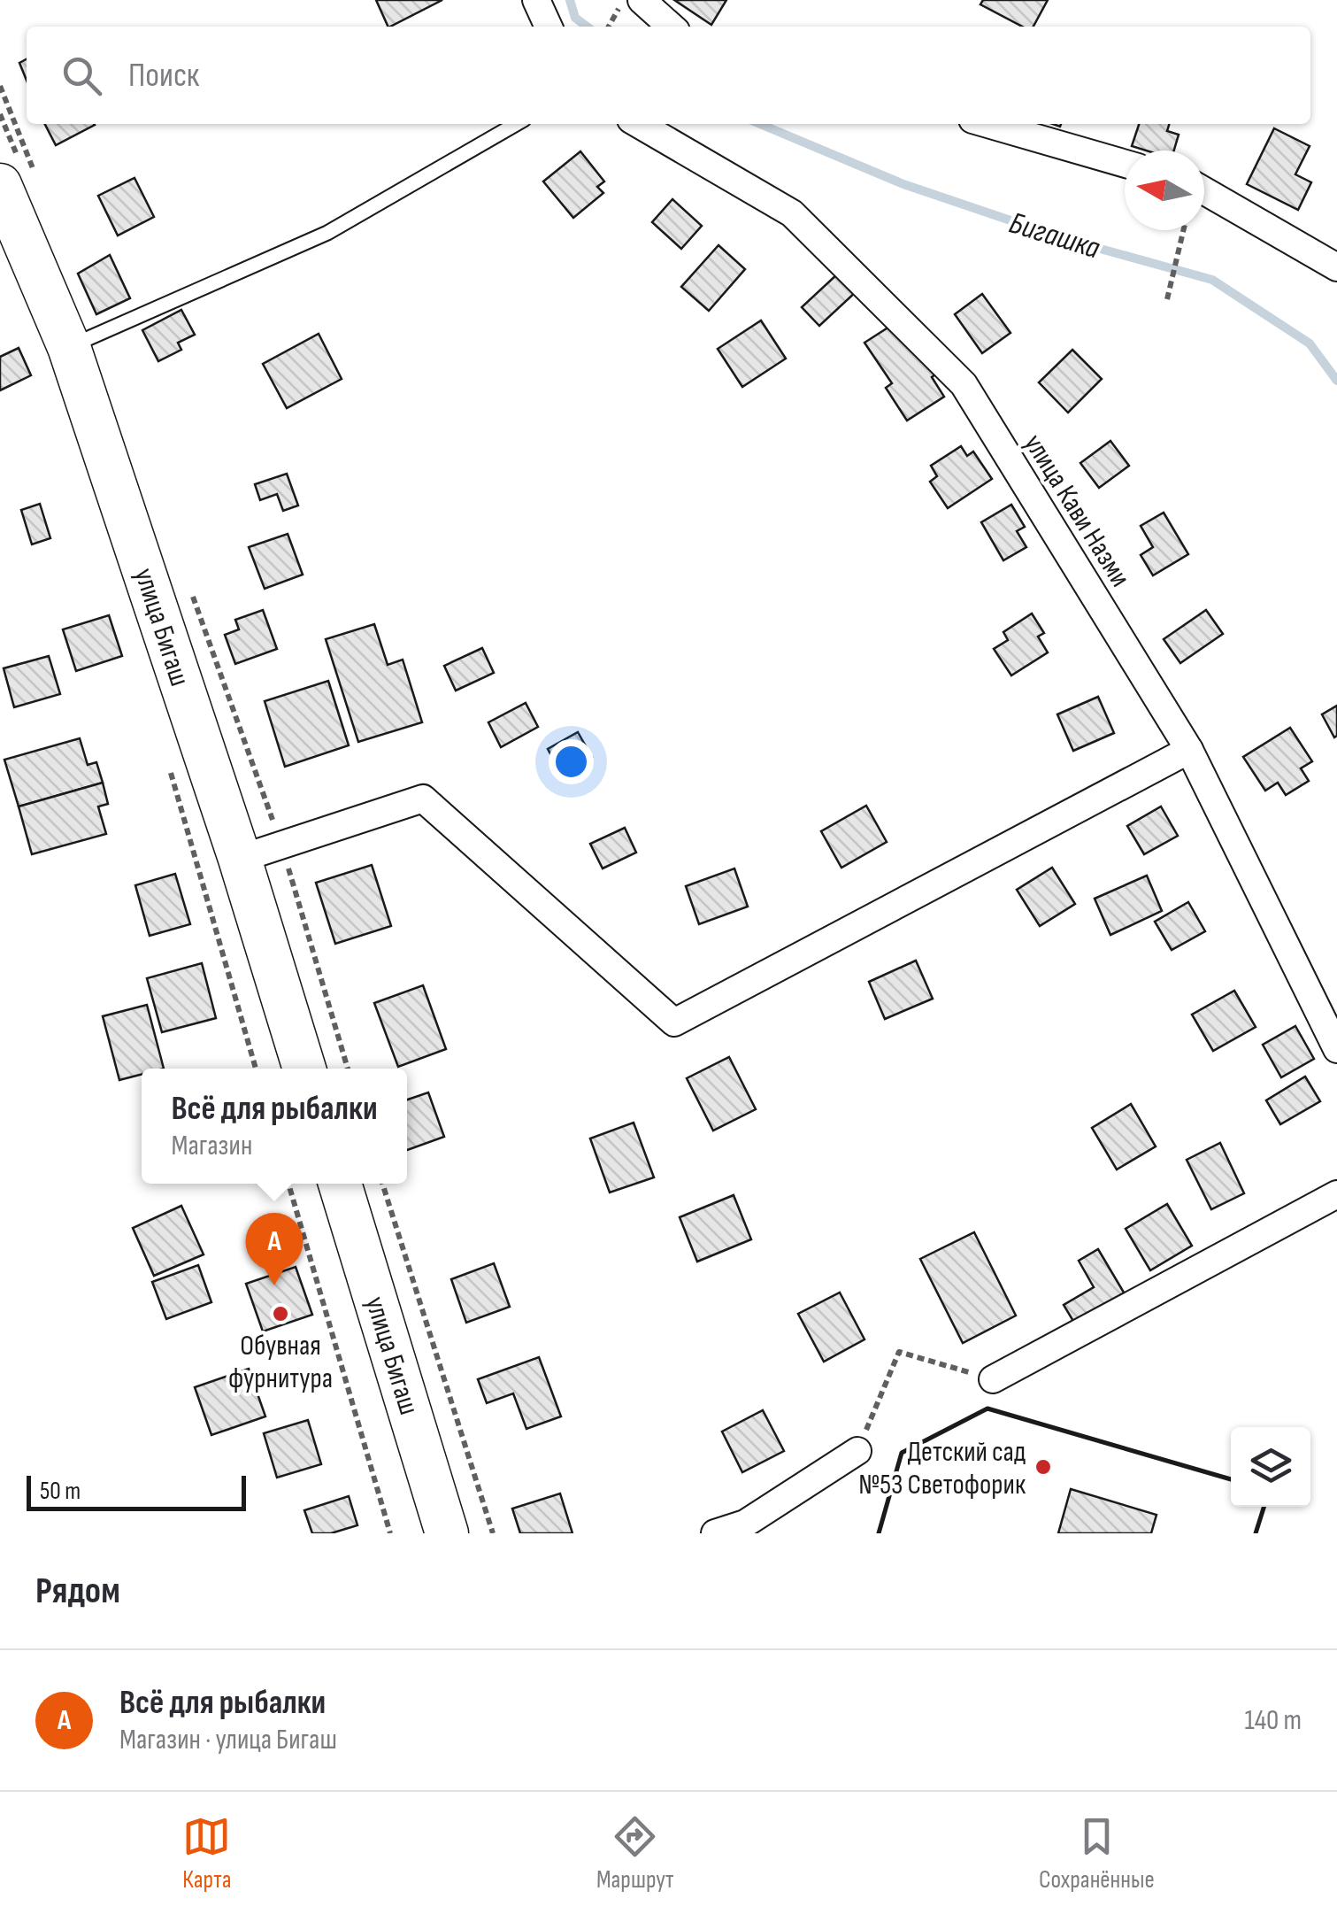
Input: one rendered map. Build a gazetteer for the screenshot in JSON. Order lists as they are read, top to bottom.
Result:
{
  "streets": {
    "main road": ["улица Бигаш"],
    "street": ["улица Кави Назми"]
  },
  "water": ["Бигашка"],
  "places": ["Обувная фурнитура", "Детский сад №53 Светофорик"],
  "scale_bar": "50 m",
  "north": "left",
  "page": {
    "search": "Поиск",
    "popup": ["Всё для рыбалки", "Магазин"],
    "pins": "A",
    "scale": "50 m",
    "heading": "Рядом",
    "list": [
      {
        "mark": "A",
        "name": "Всё для рыбалки",
        "note": "Магазин · улица Бигаш",
        "value": "140 m"
      }
    ],
    "nav": ["Карта", "Маршрут", "Сохранённые"]
  }
}
